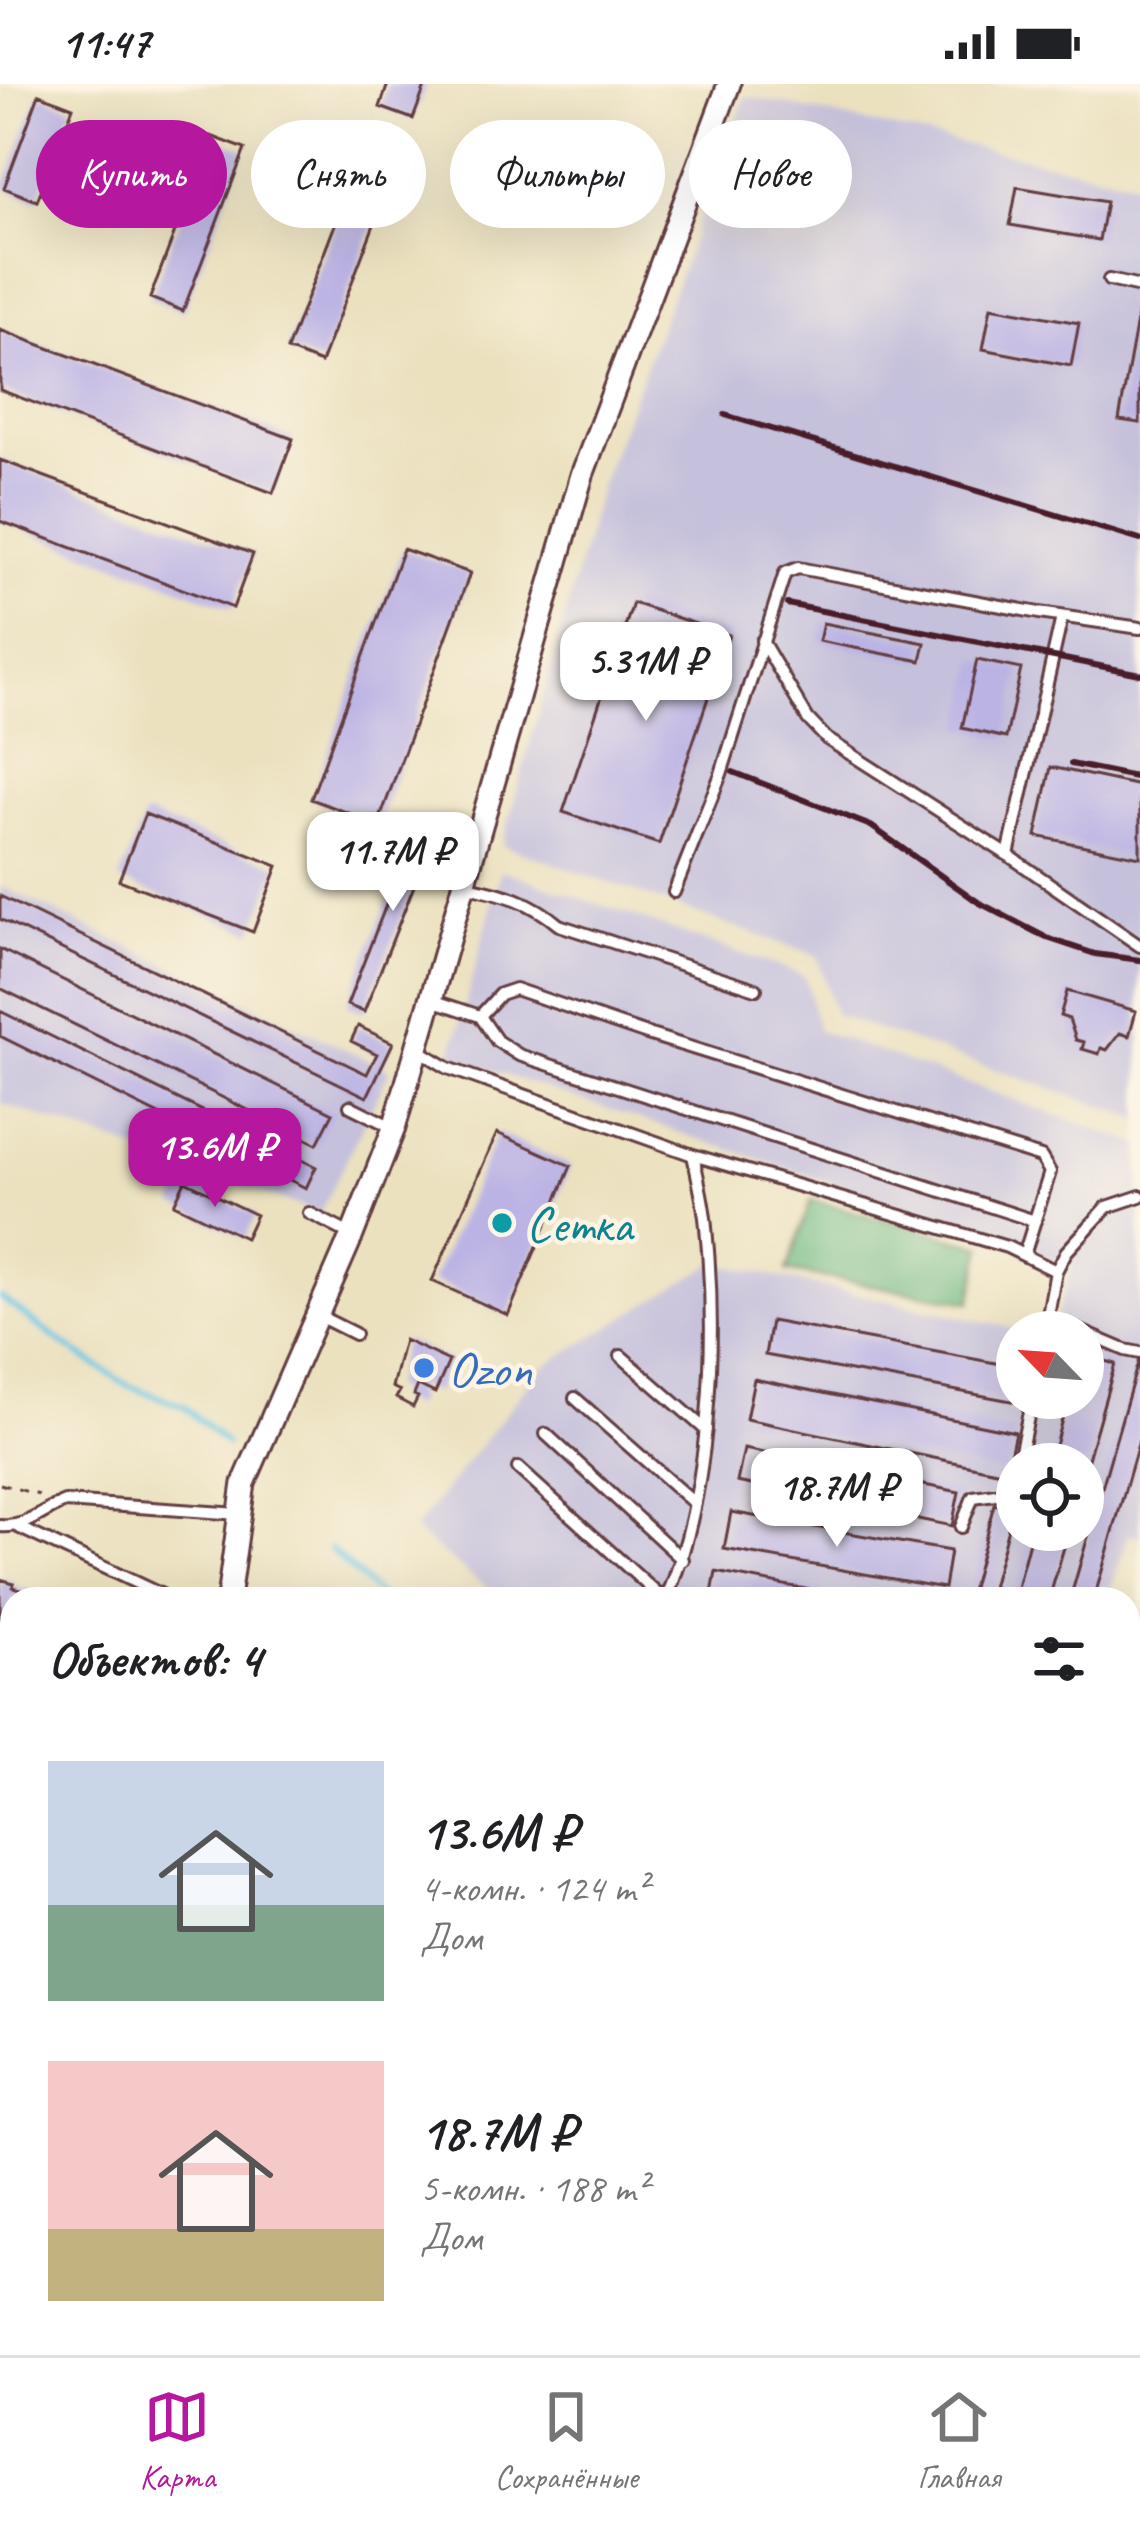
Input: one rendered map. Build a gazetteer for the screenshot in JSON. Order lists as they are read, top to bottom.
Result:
{
  "places": ["Сетка", "Ozon"],
  "north": "top left",
  "page": {
    "status": "11:47",
    "chip": [
      "Купить",
      "Снять",
      "Фильтры",
      "Новое"
    ],
    "price": [
      "5.31M ₽",
      "11.7M ₽",
      "13.6M ₽",
      "18.7M ₽"
    ],
    "heading": "Объектов: 4",
    "list": [
      {
        "name": "13.6M ₽",
        "note": "4-комн. · 124 m² · Дом"
      },
      {
        "name": "18.7M ₽",
        "note": "5-комн. · 188 m² · Дом"
      }
    ],
    "tabs": ["Карта", "Сохранённые", "Главная"]
  }
}
